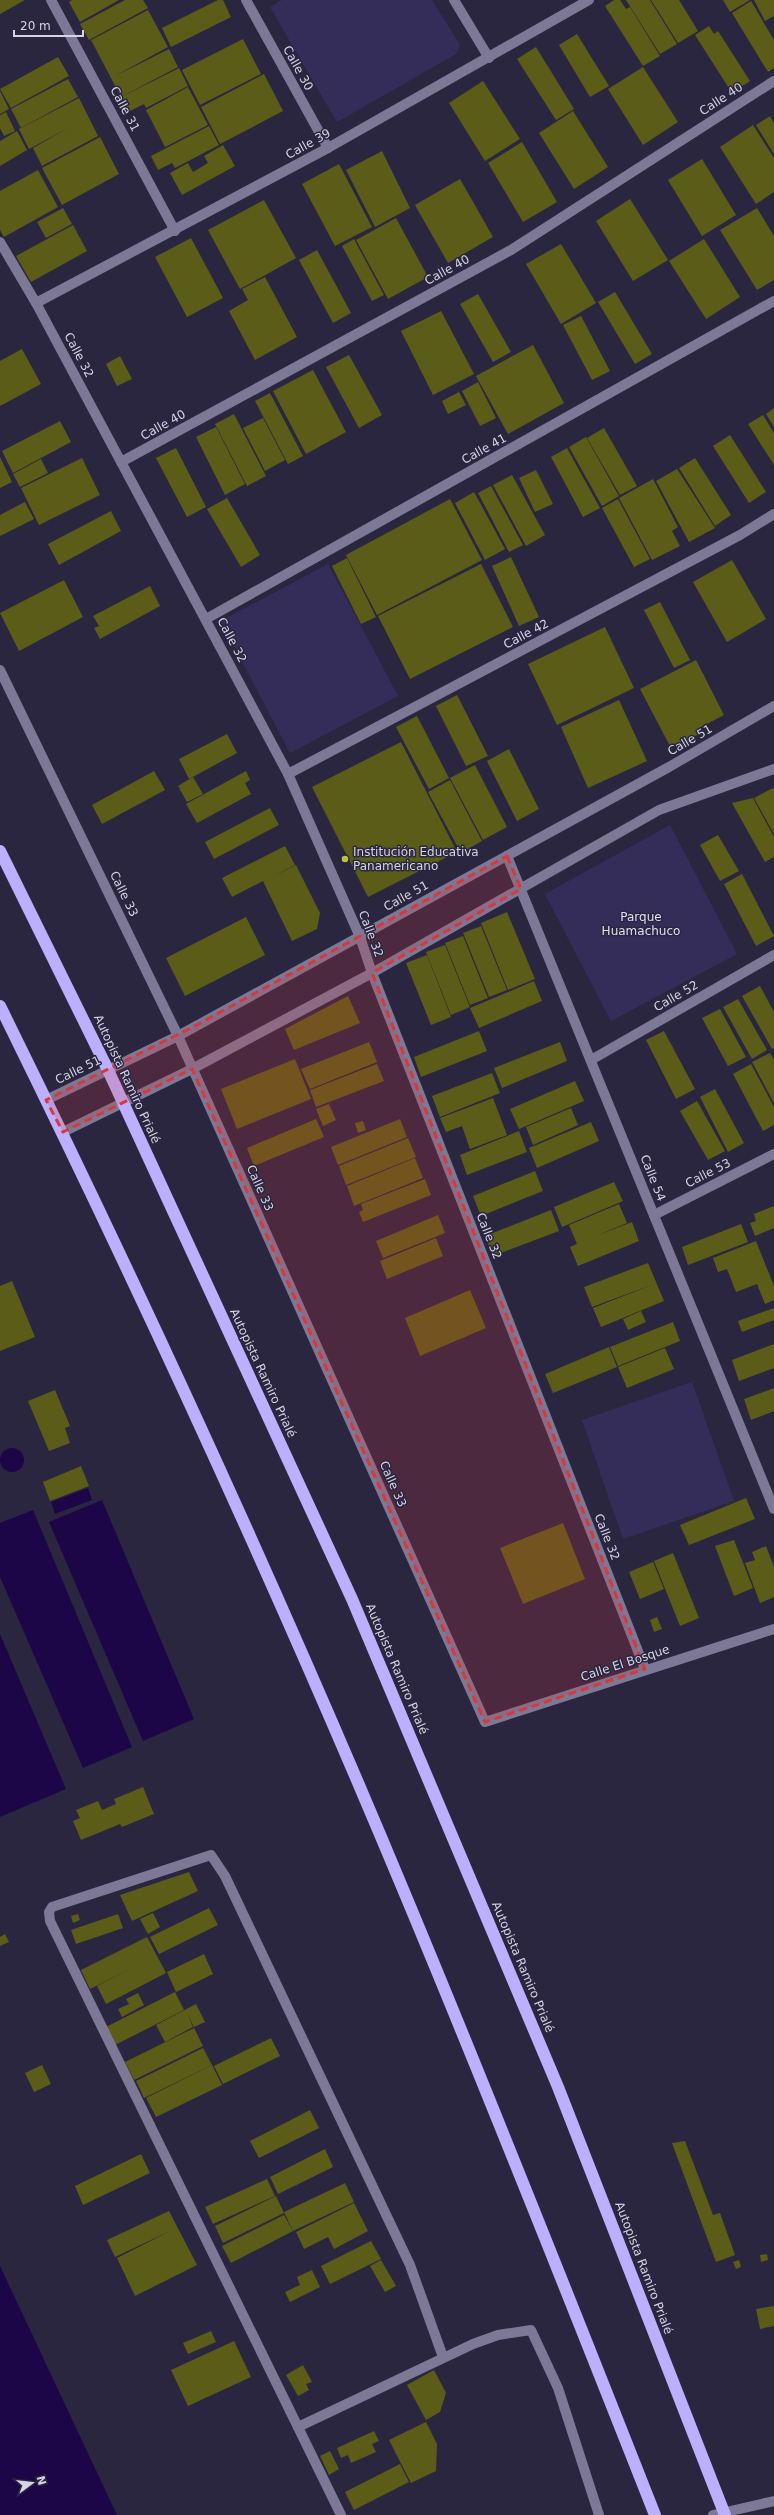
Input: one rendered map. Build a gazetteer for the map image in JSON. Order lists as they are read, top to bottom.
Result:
{
  "streets": {
    "highway": ["Autopista Ramiro Prialé"],
    "street": [
      "Calle 30",
      "Calle 40",
      "Calle 31",
      "Calle 39",
      "Calle 32",
      "Calle 41",
      "Calle 42",
      "Calle 51",
      "Calle 33",
      "Calle 52",
      "Calle 53",
      "Calle 54",
      "Calle El Bosque"
    ]
  },
  "crossings": [
    ["Calle 30", "Calle 39"],
    ["Calle 40", "Calle 32"],
    ["Calle 31", "Calle 39"],
    ["Calle 39", "Calle 32"],
    ["Calle 32", "Calle 41"],
    ["Calle 32", "Calle 42"],
    ["Calle 32", "Calle 51"],
    ["Calle 32", "Calle El Bosque"],
    ["Calle 51", "Calle 33"],
    ["Calle 51", "Autopista Ramiro Prialé"],
    ["Calle 51", "Calle 54"],
    ["Calle 33", "Calle El Bosque"],
    ["Calle 52", "Calle 54"],
    ["Calle 53", "Calle 54"]
  ],
  "parks": ["Parque Huamachuco"],
  "places": ["Institución Educativa Panamericano"],
  "scale_bar": "20 m",
  "north": "right"
}
